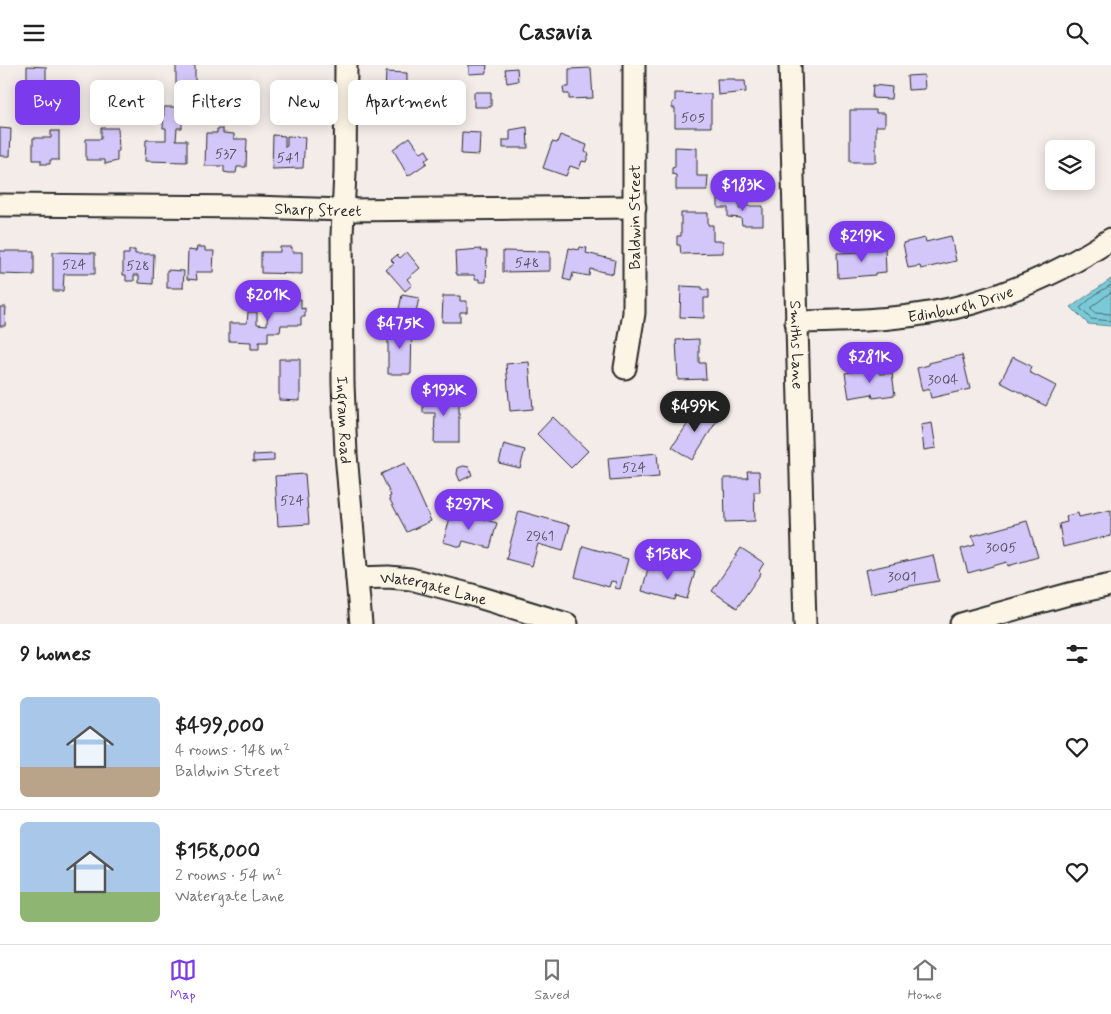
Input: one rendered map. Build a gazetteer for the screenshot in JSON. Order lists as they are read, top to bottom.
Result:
{
  "streets": {
    "street": [
      "Sharp Street",
      "Baldwin Street",
      "Edinburgh Drive",
      "Smiths Lane",
      "Ingram Road",
      "Watergate Lane"
    ]
  },
  "crossings": [
    ["Sharp Street", "Baldwin Street"],
    ["Sharp Street", "Ingram Road"],
    ["Edinburgh Drive", "Smiths Lane"],
    ["Ingram Road", "Watergate Lane"]
  ],
  "house_numbers": [
    "505",
    "537",
    "541",
    "548",
    "524",
    "528",
    "3004",
    "524",
    "524",
    "2961",
    "3005",
    "3001"
  ],
  "page": {
    "header": "Casavia",
    "chip": [
      "Buy",
      "Rent",
      "Filters",
      "New",
      "Apartment"
    ],
    "price": [
      "$183K",
      "$219K",
      "$201K",
      "$475K",
      "$281K",
      "$193K",
      "$499K",
      "$297K",
      "$158K"
    ],
    "heading": "9 homes",
    "list": [
      {
        "name": "$499,000",
        "note": "4 rooms · 148 m² · Baldwin Street"
      },
      {
        "name": "$158,000",
        "note": "2 rooms · 54 m² · Watergate Lane"
      }
    ],
    "tabs": ["Map", "Saved", "Home"]
  }
}
